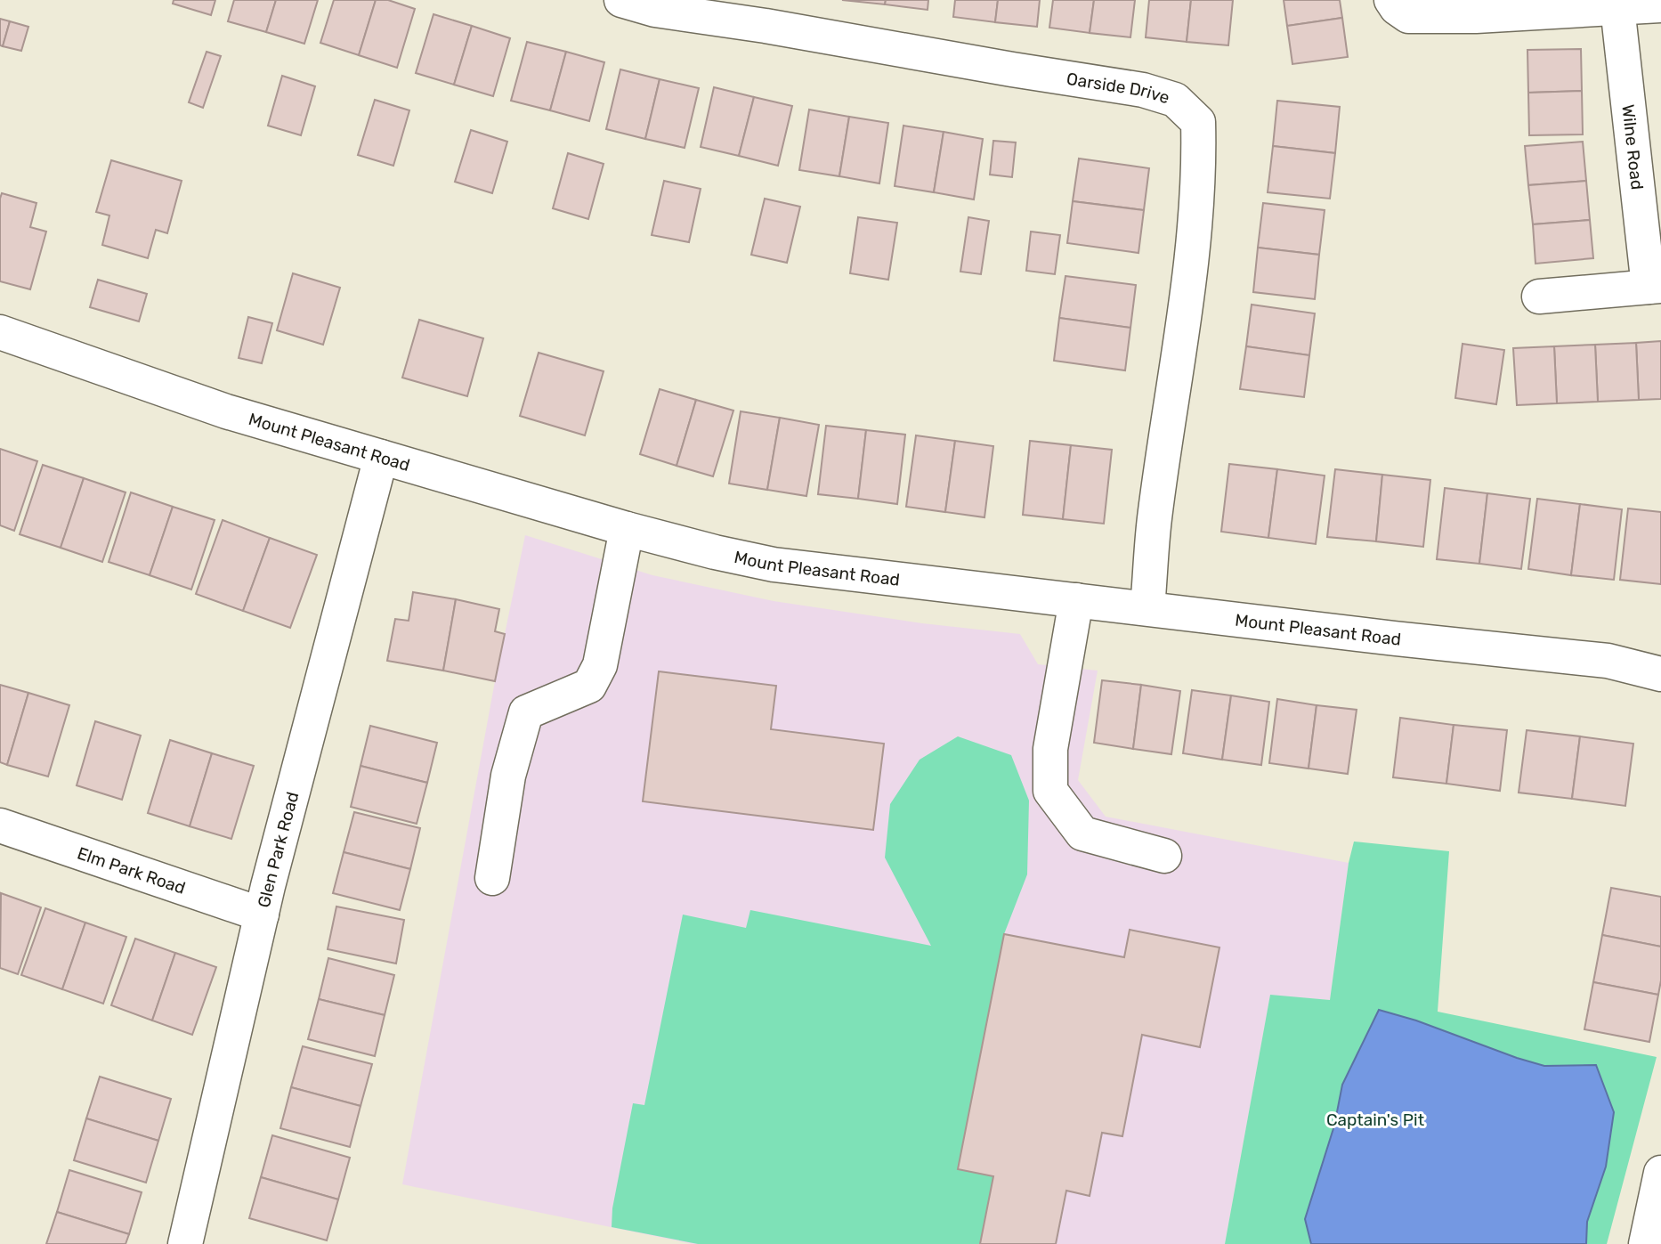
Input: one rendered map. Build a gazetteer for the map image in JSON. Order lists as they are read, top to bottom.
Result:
{
  "streets": {
    "street": [
      "Oarside Drive",
      "Wilne Road",
      "Mount Pleasant Road",
      "Glen Park Road",
      "Elm Park Road"
    ]
  },
  "crossings": [
    ["Oarside Drive", "Mount Pleasant Road"],
    ["Mount Pleasant Road", "Glen Park Road"],
    ["Glen Park Road", "Elm Park Road"]
  ],
  "parks": ["Captain's Pit"]
}
